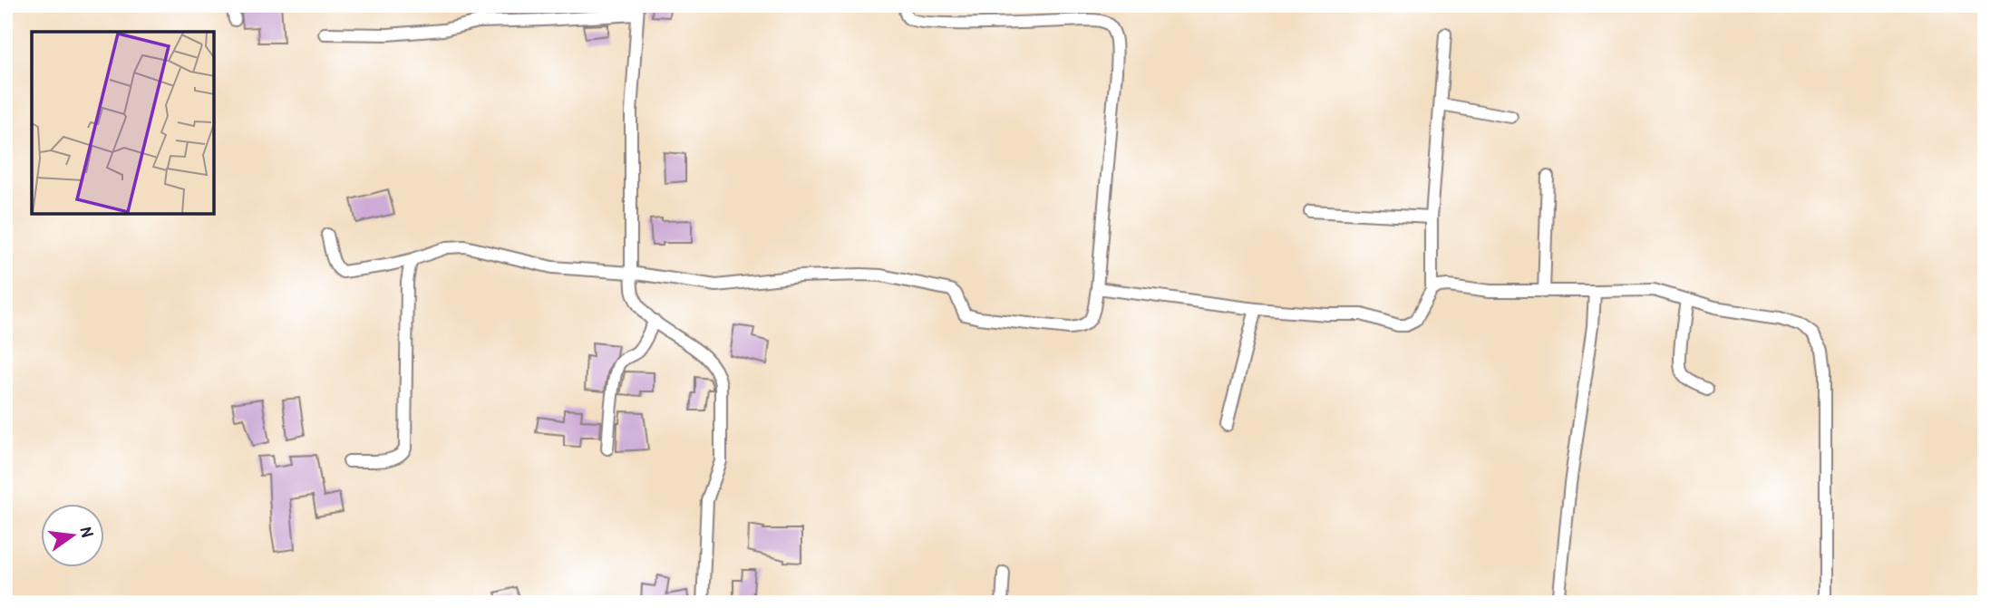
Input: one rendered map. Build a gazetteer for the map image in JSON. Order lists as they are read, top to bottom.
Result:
{
  "north": "right"
}
